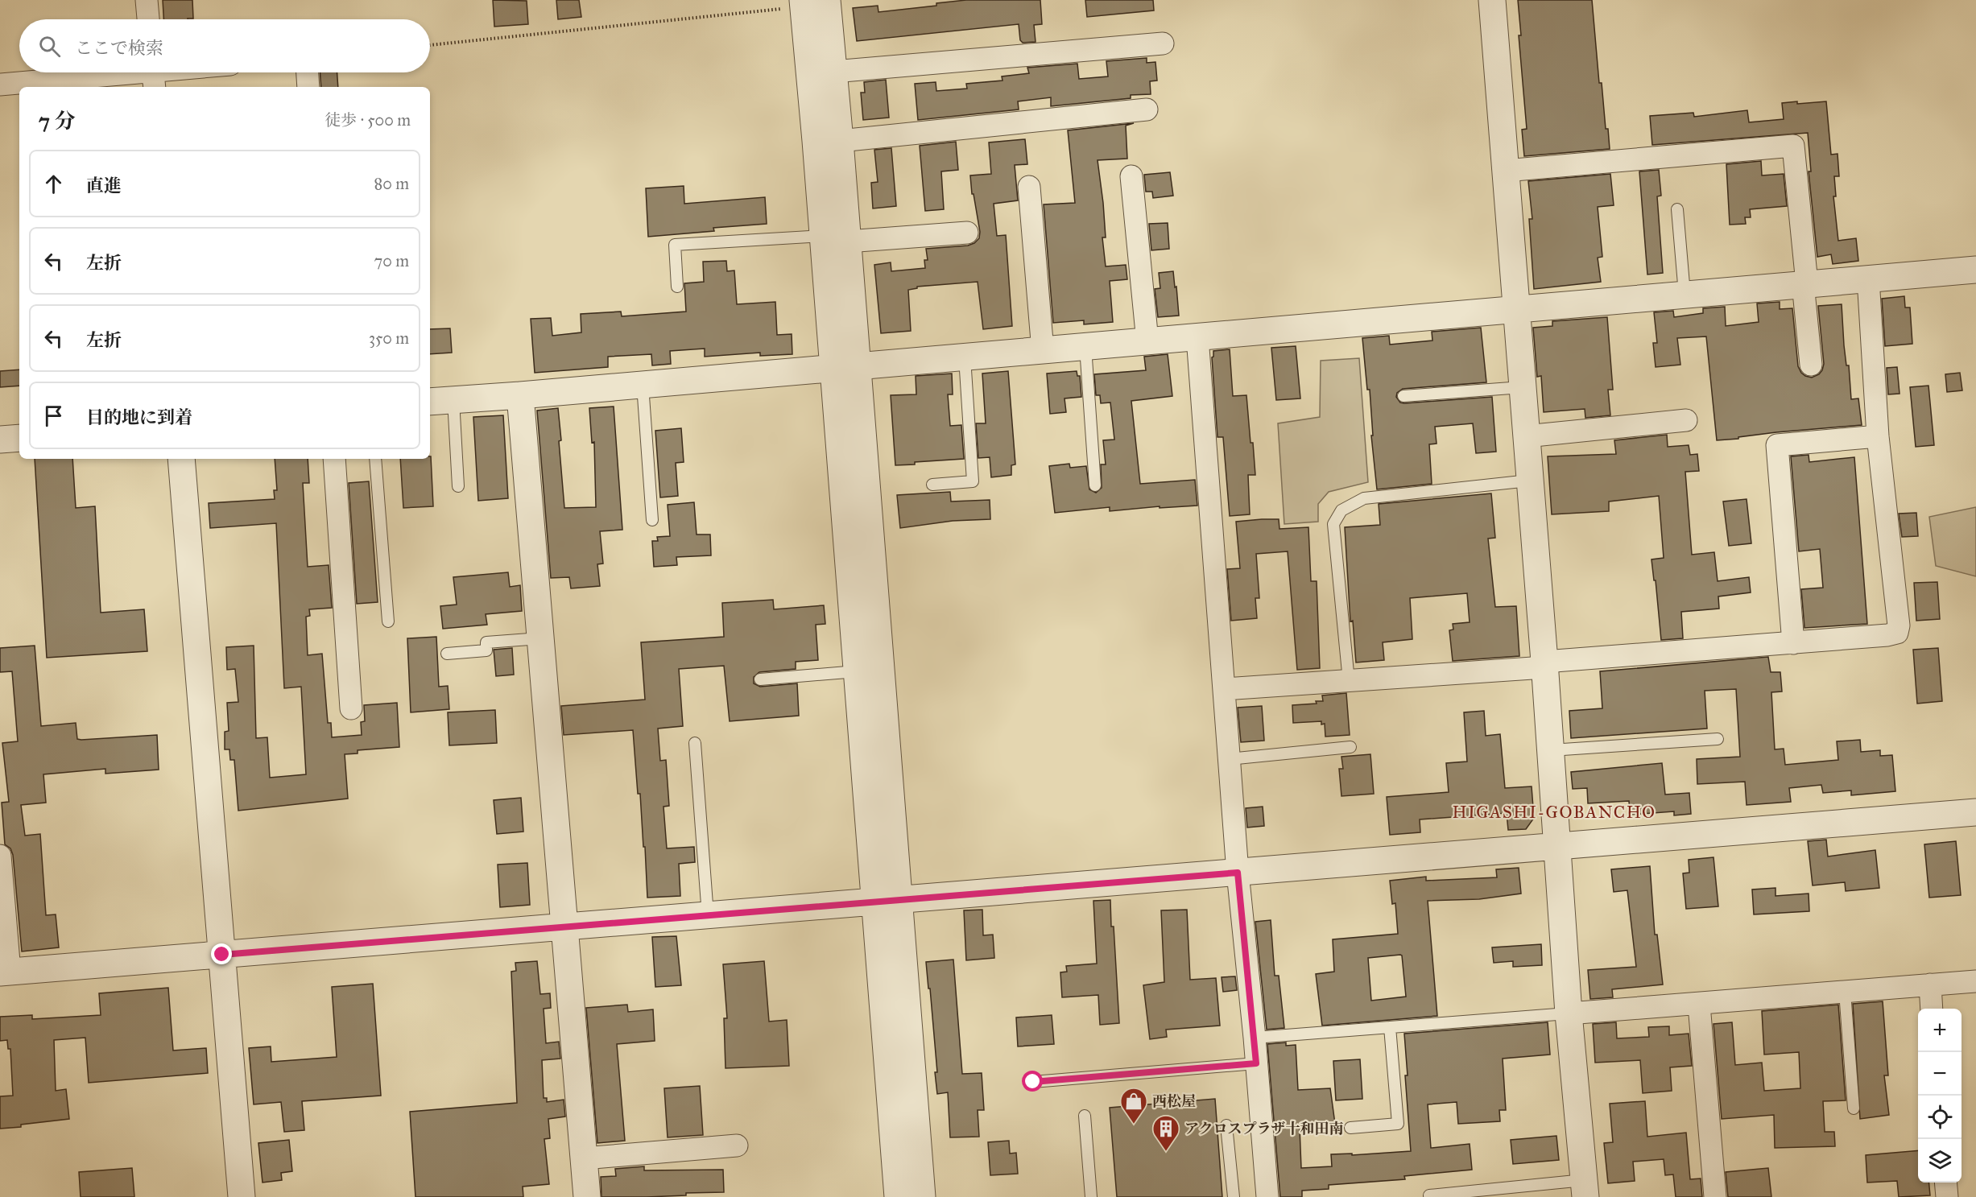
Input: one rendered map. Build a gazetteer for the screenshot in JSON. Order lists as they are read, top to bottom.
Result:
{
  "districts": ["HIGASHI-GOBANCHO"],
  "places": {
    "shop": ["西松屋"],
    "building": ["アクロスプラザ十和田南"]
  },
  "page": {
    "search": "ここで検索",
    "heading": ["7 分", "徒歩 · 500 m"],
    "list": [
      ["直進", "80 m"],
      ["左折", "70 m"],
      ["左折", "350 m"],
      "目的地に到着"
    ],
    "map_buttons": ["+", "−"]
  }
}
